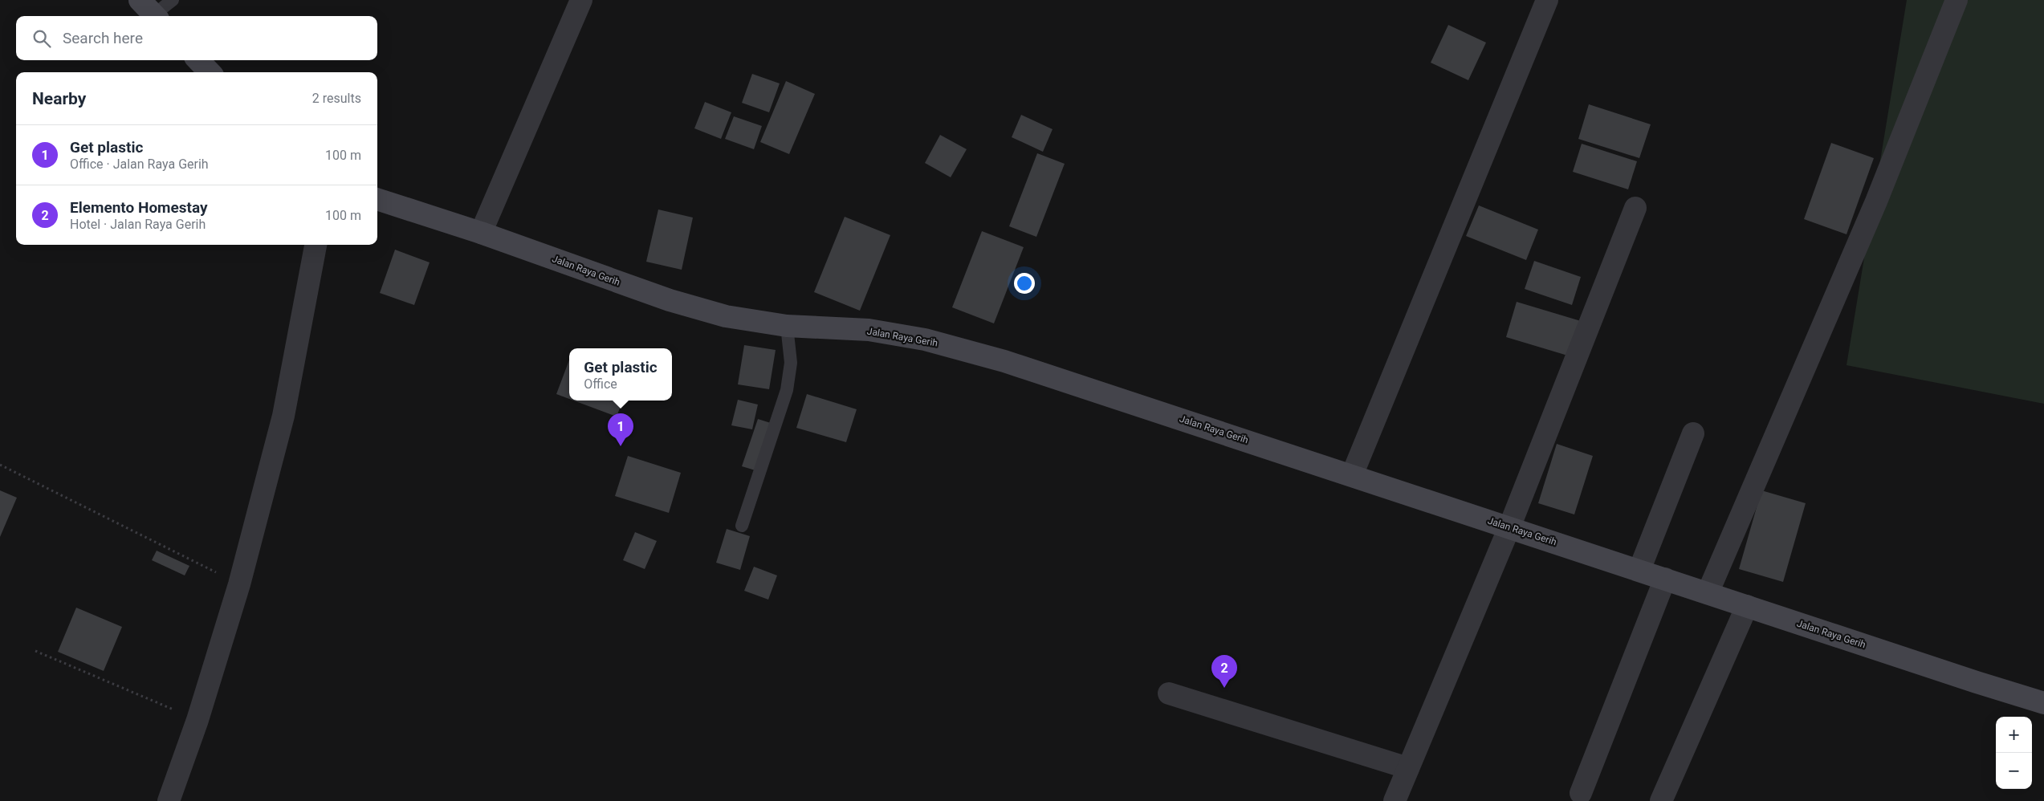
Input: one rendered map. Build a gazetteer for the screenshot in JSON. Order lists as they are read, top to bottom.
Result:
{
  "streets": {
    "street": ["Jalan Raya Gerih"]
  },
  "page": {
    "search": "Search here",
    "heading": ["Nearby", "2 results"],
    "list": [
      {
        "mark": "1",
        "name": "Get plastic",
        "note": "Office · Jalan Raya Gerih",
        "value": "100 m"
      },
      {
        "mark": "2",
        "name": "Elemento Homestay",
        "note": "Hotel · Jalan Raya Gerih",
        "value": "100 m"
      }
    ],
    "popup": ["Get plastic", "Office"],
    "pins": ["1", "2"],
    "map_buttons": ["+", "−"]
  }
}
